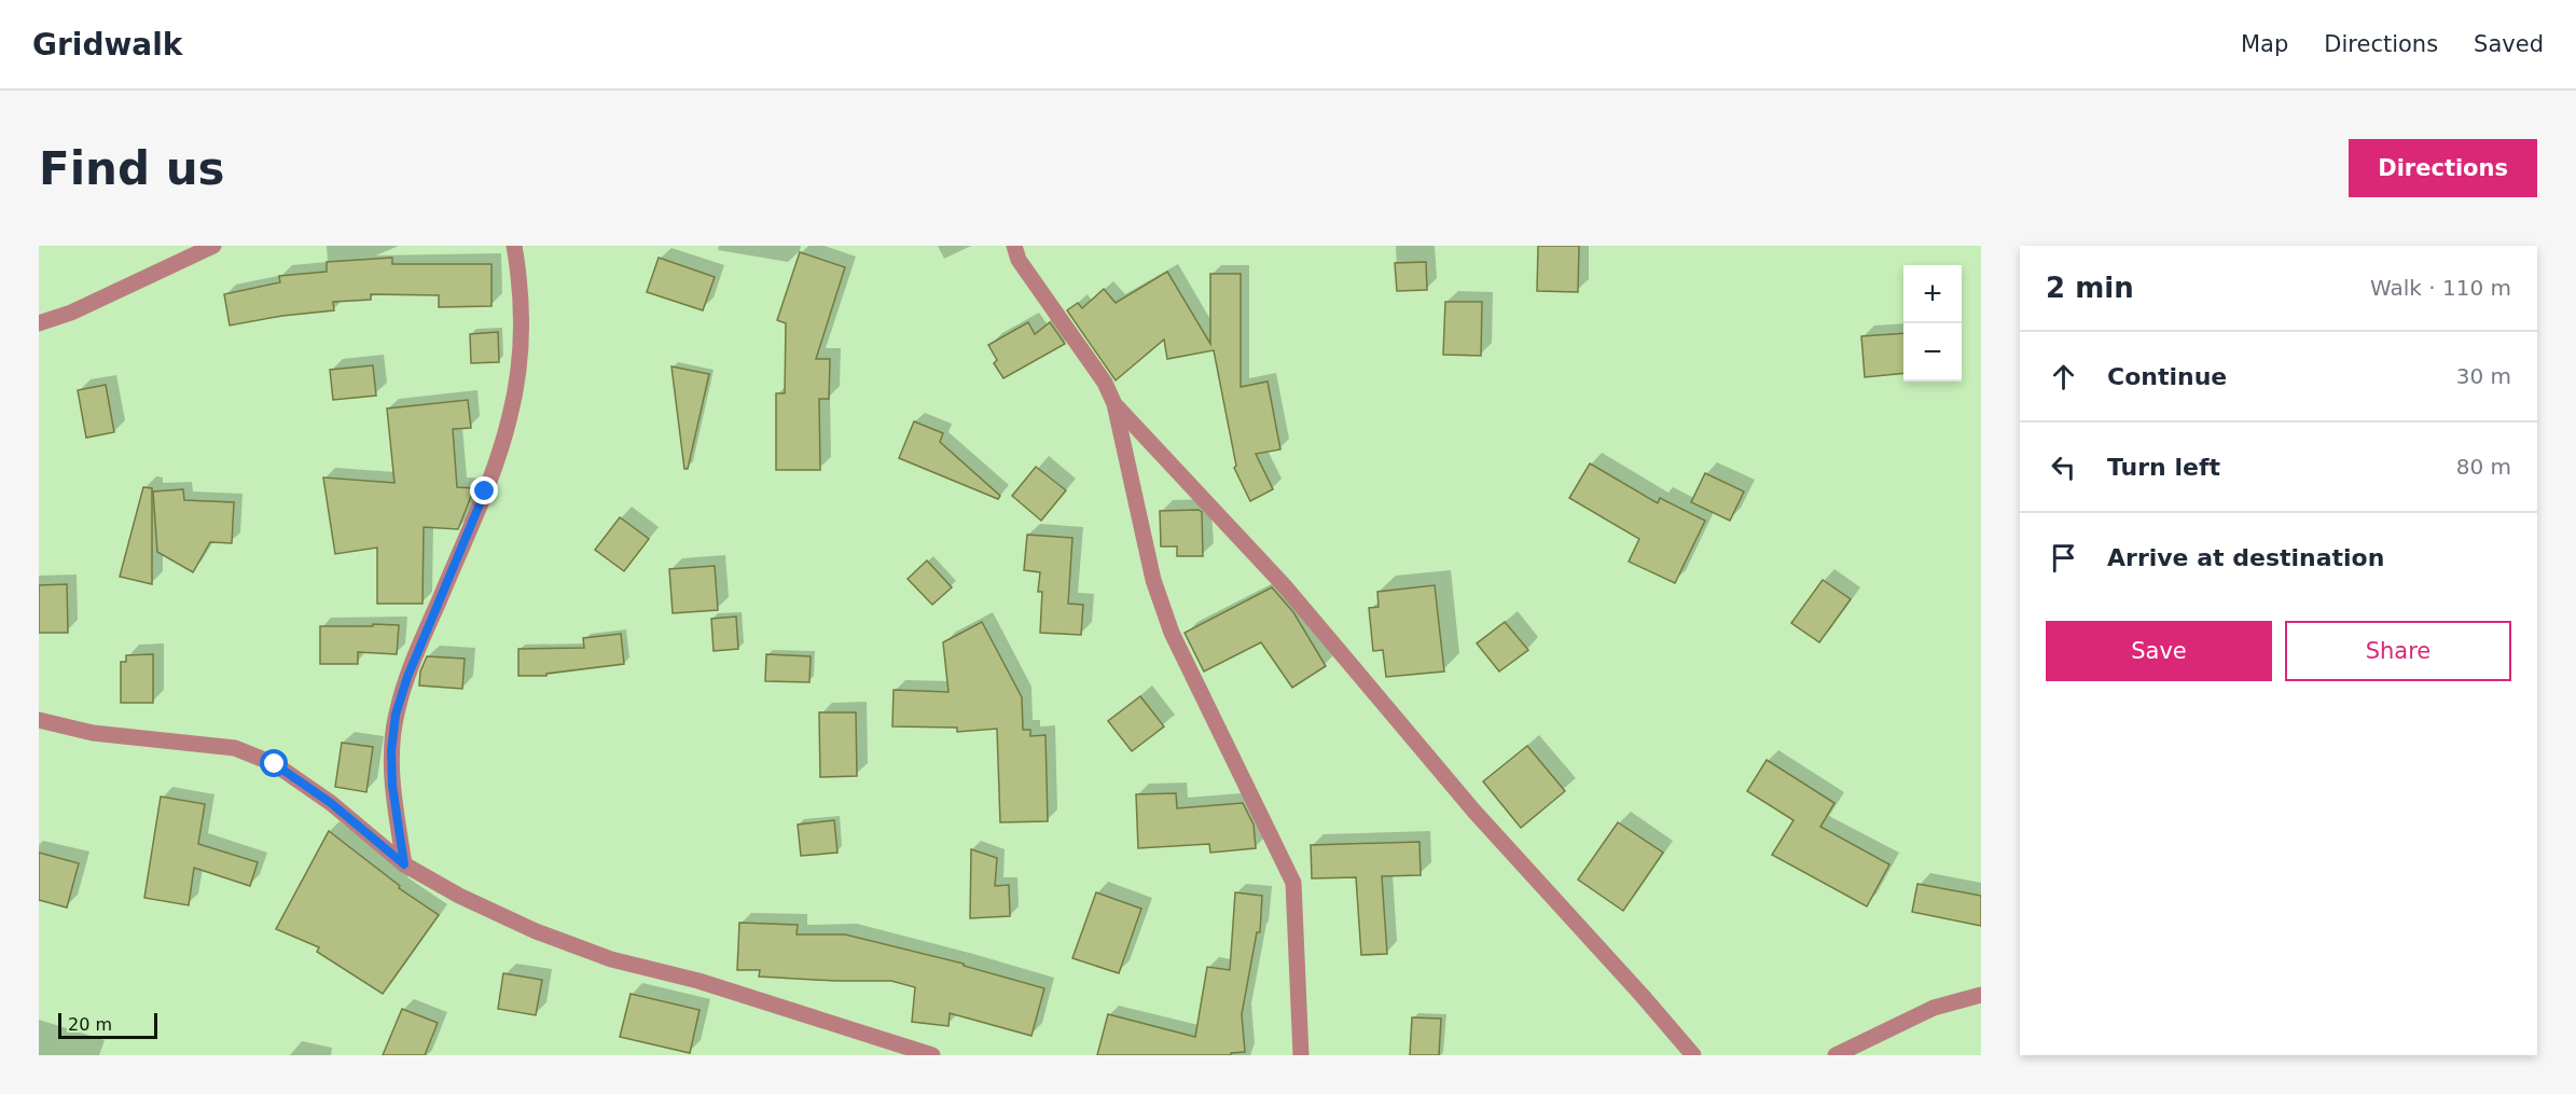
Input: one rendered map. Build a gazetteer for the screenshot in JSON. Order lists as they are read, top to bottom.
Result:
{
  "scale_bar": "20 m",
  "page": {
    "header": "Gridwalk",
    "nav": ["Map", "Directions", "Saved"],
    "buttons": [
      "Directions",
      ["Save", "Share"]
    ],
    "title": "Find us",
    "heading": ["2 min", "Walk · 110 m"],
    "map_buttons": ["+", "−"],
    "list": [
      ["Continue", "30 m"],
      ["Turn left", "80 m"],
      "Arrive at destination"
    ],
    "scale": "20 m"
  }
}
